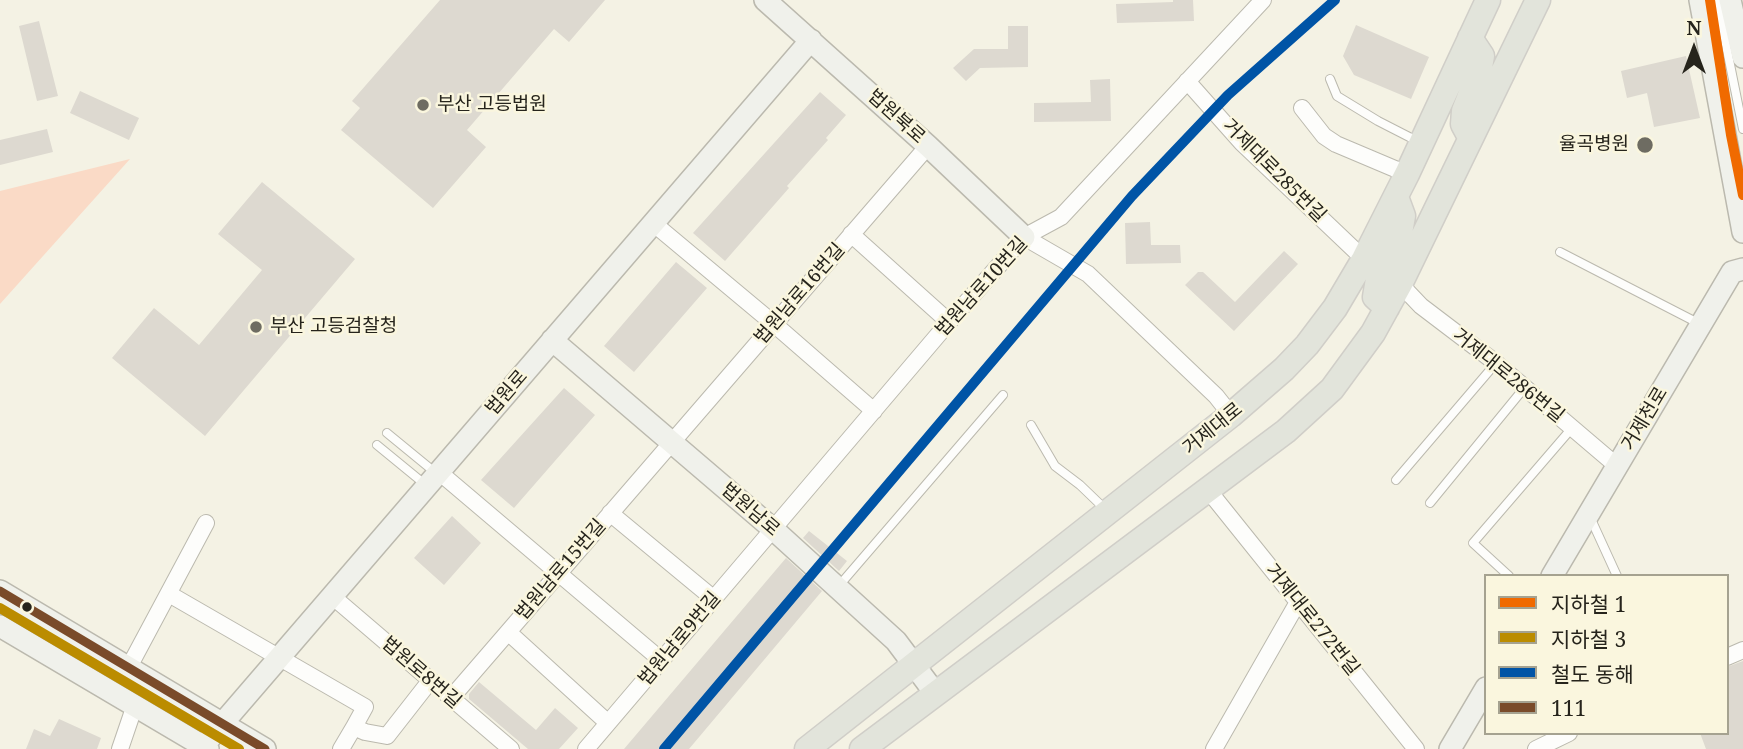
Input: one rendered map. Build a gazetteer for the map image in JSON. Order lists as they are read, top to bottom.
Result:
{
  "streets": {
    "main road": [
      "법원북로",
      "법원로",
      "거제천로",
      "거제대로",
      "법원남로"
    ],
    "street": [
      "거제대로285번길",
      "법원남로10번길",
      "법원남로16번길",
      "거제대로286번길",
      "법원남로15번길",
      "거제대로272번길",
      "법원남로9번길",
      "법원로8번길"
    ]
  },
  "crossings": [
    ["법원북로", "법원남로10번길"],
    ["법원북로", "법원남로16번길"],
    ["법원북로", "법원로"],
    ["거제대로285번길", "법원남로10번길"],
    ["거제대로285번길", "거제대로"],
    ["법원남로10번길", "법원남로"],
    ["법원남로10번길", "법원남로9번길"],
    ["법원남로16번길", "법원남로"],
    ["법원남로16번길", "법원남로15번길"],
    ["거제대로286번길", "거제천로"],
    ["법원로", "법원남로"],
    ["법원로", "법원로8번길"],
    ["거제대로", "법원남로"],
    ["법원남로", "법원남로15번길"],
    ["법원남로", "법원남로9번길"],
    ["법원남로15번길", "법원로8번길"]
  ],
  "places": ["부산 고등법원", "율곡병원", "부산 고등검찰청"],
  "lines": [
    "metro line 1",
    "rail line 동해",
    "transit line 111",
    "metro line 3"
  ],
  "legend": [
    "지하철 1",
    "지하철 3",
    "철도 동해",
    "111"
  ],
  "north": "top"
}
